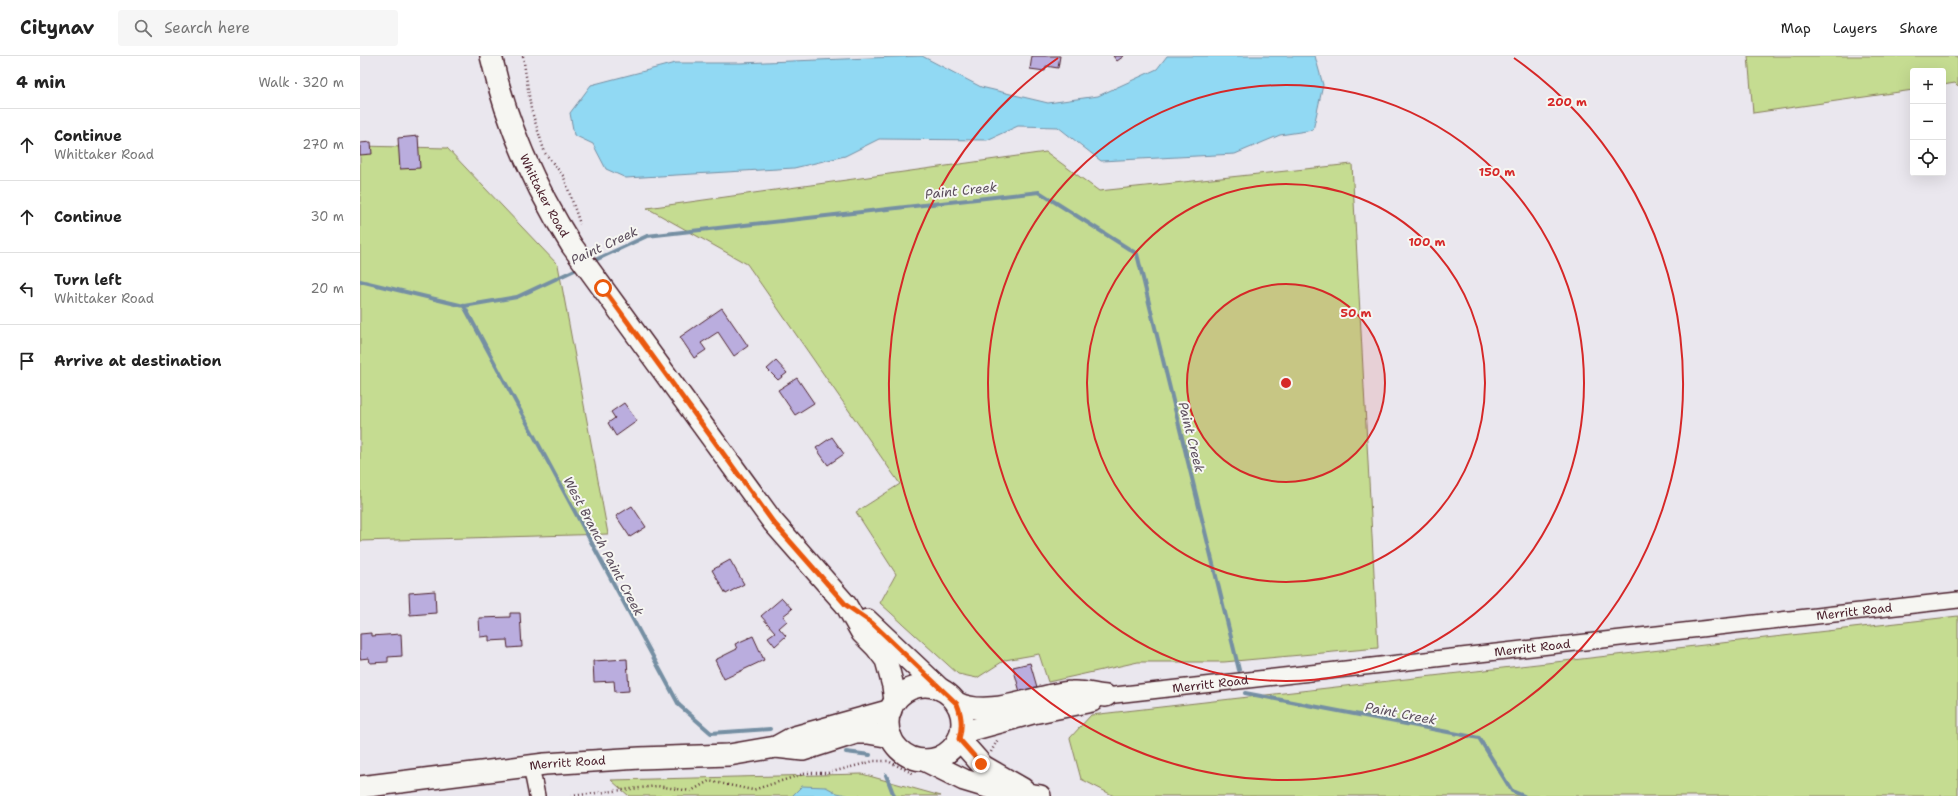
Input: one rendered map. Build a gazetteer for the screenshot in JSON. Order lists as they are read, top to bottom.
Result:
{
  "streets": {
    "main road": ["Whittaker Road", "Merritt Road"]
  },
  "crossings": [
    ["Whittaker Road", "Merritt Road"]
  ],
  "water": ["Paint Creek", "West Branch Paint Creek"],
  "page": {
    "header": "Citynav",
    "search": "Search here",
    "nav": ["Map", "Layers", "Share"],
    "heading": ["4 min", "Walk · 320 m"],
    "map_buttons": ["+", "−"],
    "list": [
      ["Continue", "Whittaker Road", "270 m"],
      ["Continue", "30 m"],
      ["Turn left", "Whittaker Road", "20 m"],
      "Arrive at destination"
    ]
  },
  "rings": [
    "200 m",
    "150 m",
    "100 m",
    "50 m"
  ]
}
